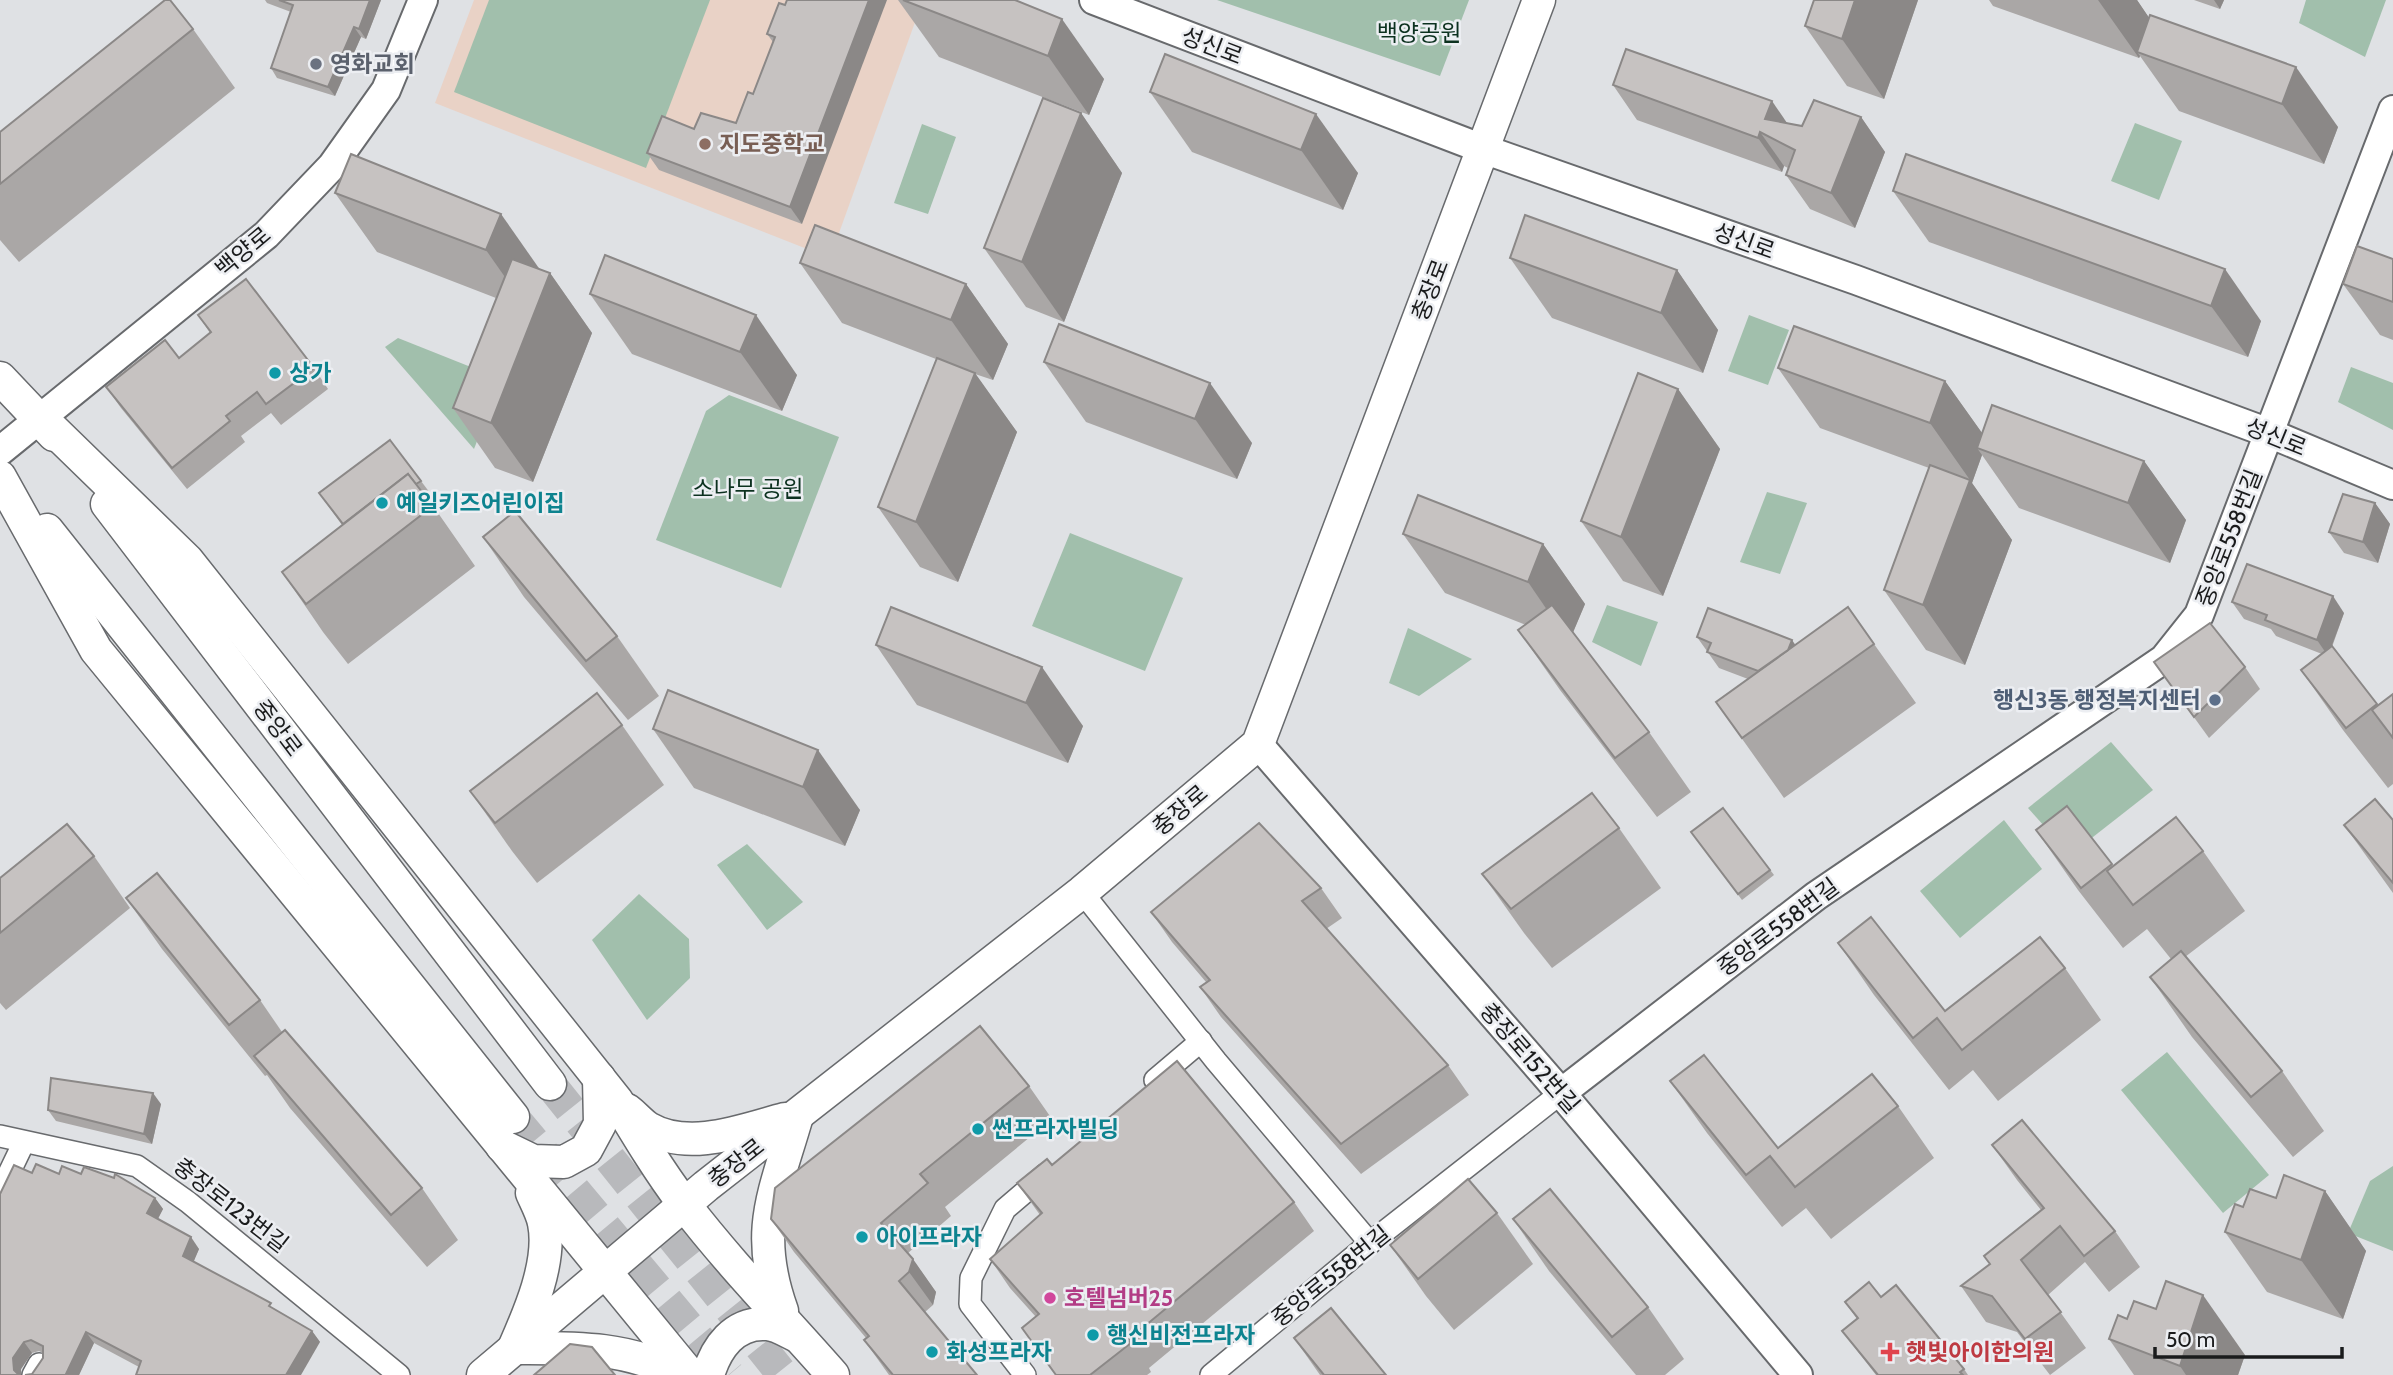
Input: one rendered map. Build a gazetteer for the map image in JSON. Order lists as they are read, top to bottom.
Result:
{
  "streets": {
    "main road": ["충장로", "중앙로"],
    "street": [
      "성신로",
      "백양로",
      "중앙로558번길",
      "충장로152번길",
      "충장로123번길"
    ]
  },
  "crossings": [
    ["성신로", "충장로"],
    ["성신로", "중앙로558번길"],
    ["백양로", "중앙로"],
    ["충장로", "충장로152번길"],
    ["중앙로558번길", "충장로152번길"]
  ],
  "parks": ["백양공원", "소나무 공원"],
  "places": {
    "other": [
      "영화교회",
      "지도중학교",
      "상가",
      "예일키즈어린이집",
      "행신3동 행정복지센터",
      "썬프라자빌딩",
      "아이프라자",
      "호텔넘버25",
      "행신비전프라자",
      "화성프라자"
    ],
    "health": ["햇빛아이한의원"]
  },
  "scale_bar": "50 m"
}
